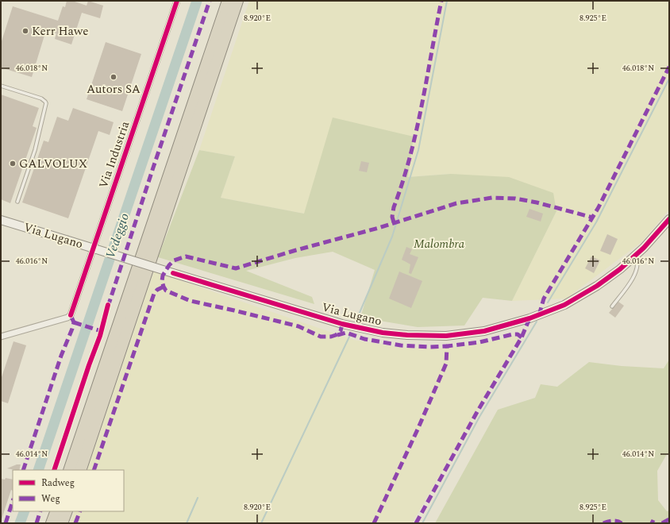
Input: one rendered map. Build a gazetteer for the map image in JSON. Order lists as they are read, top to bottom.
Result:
{
  "streets": {
    "main road": ["Via Lugano"],
    "street": ["Via Industria"]
  },
  "water": ["Vedeggio"],
  "parks": ["Malombra"],
  "places": ["Kerr Hawe", "Autors SA", "GALVOLUX"],
  "legend": ["Radweg", "Weg"],
  "coordinates": [
    "8.920°E",
    "8.925°E",
    "46.018°N",
    "46.016°N",
    "46.014°N"
  ]
}
